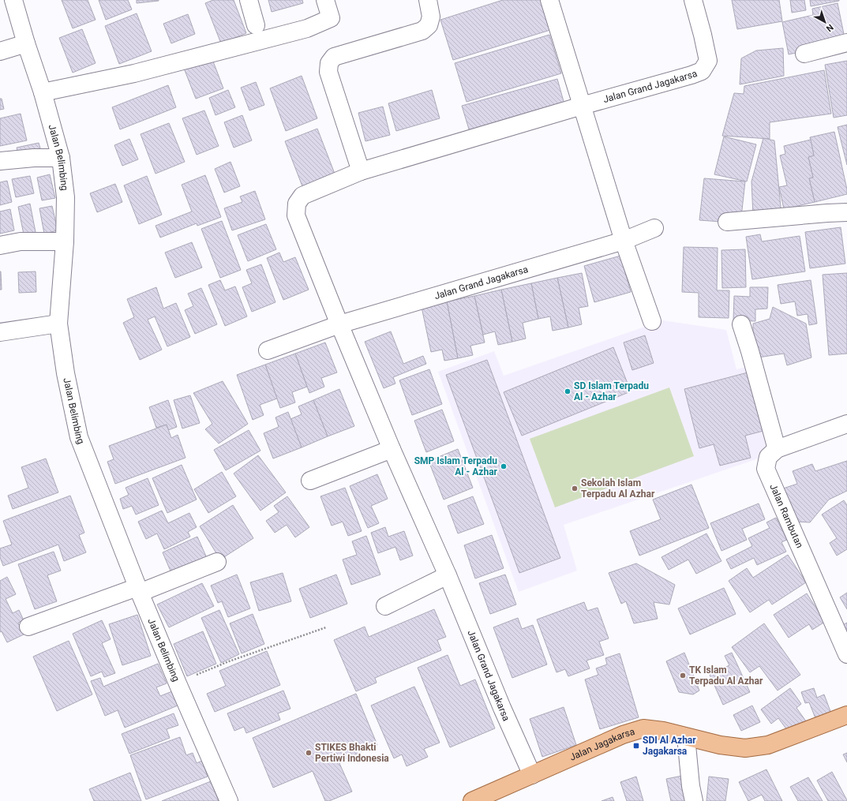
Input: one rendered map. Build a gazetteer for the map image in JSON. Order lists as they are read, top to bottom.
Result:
{
  "streets": {
    "main road": ["Jalan Jagakarsa"],
    "street": ["Jalan Grand Jagakarsa", "Jalan Belimbing", "Jalan Rambutan"]
  },
  "crossings": [
    ["Jalan Grand Jagakarsa", "Jalan Jagakarsa"]
  ],
  "places": {
    "other": [
      "SD Islam Terpadu Al - Azhar",
      "SMP Islam Terpadu Al - Azhar",
      "Sekolah Islam Terpadu Al Azhar",
      "TK Islam Terpadu Al Azhar",
      "STIKES Bhakti Pertiwi Indonesia"
    ],
    "transit": ["SDI Al Azhar Jagakarsa"]
  },
  "north": "bottom right"
}
